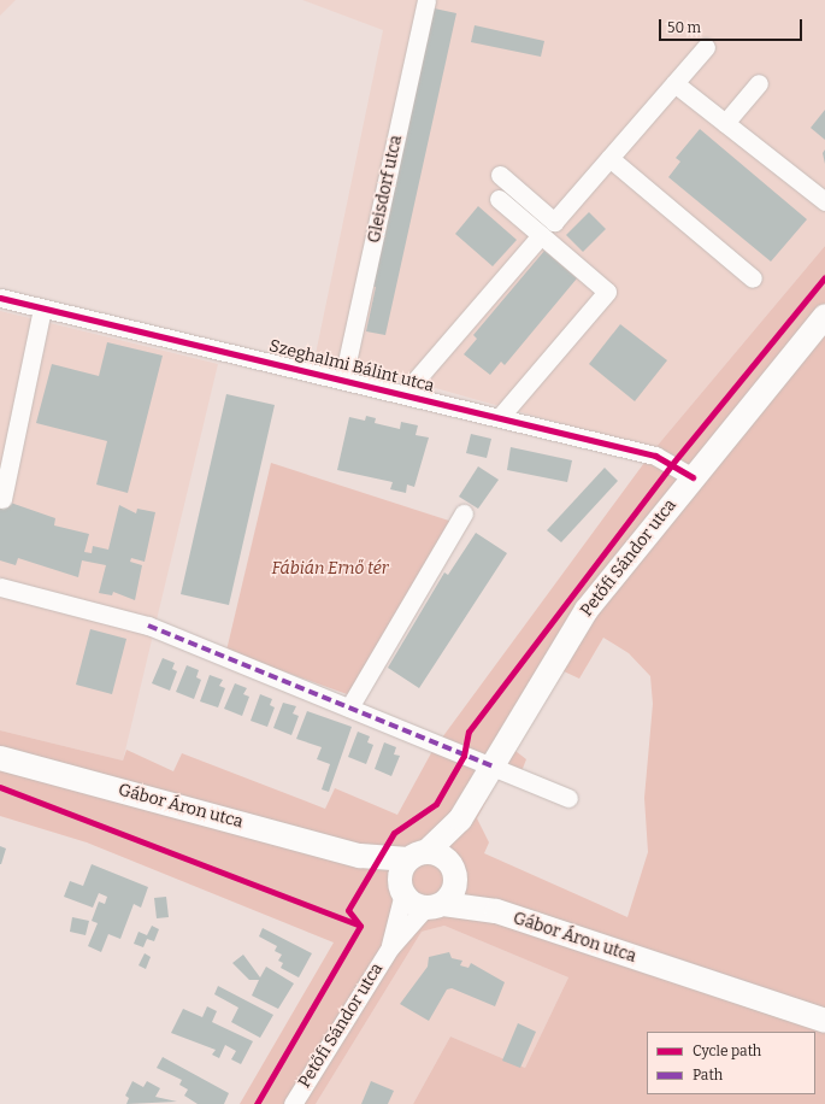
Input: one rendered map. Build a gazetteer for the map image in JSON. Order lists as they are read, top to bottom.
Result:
{
  "streets": {
    "main road": ["Petőfi Sándor utca", "Gábor Áron utca"],
    "street": ["Gleisdorf utca", "Szeghalmi Bálint utca"]
  },
  "crossings": [
    ["Gleisdorf utca", "Szeghalmi Bálint utca"],
    ["Szeghalmi Bálint utca", "Petőfi Sándor utca"],
    ["Petőfi Sándor utca", "Gábor Áron utca"]
  ],
  "parks": ["Fábián Ernő tér"],
  "legend": ["Cycle path", "Path"],
  "scale_bar": "50 m"
}
